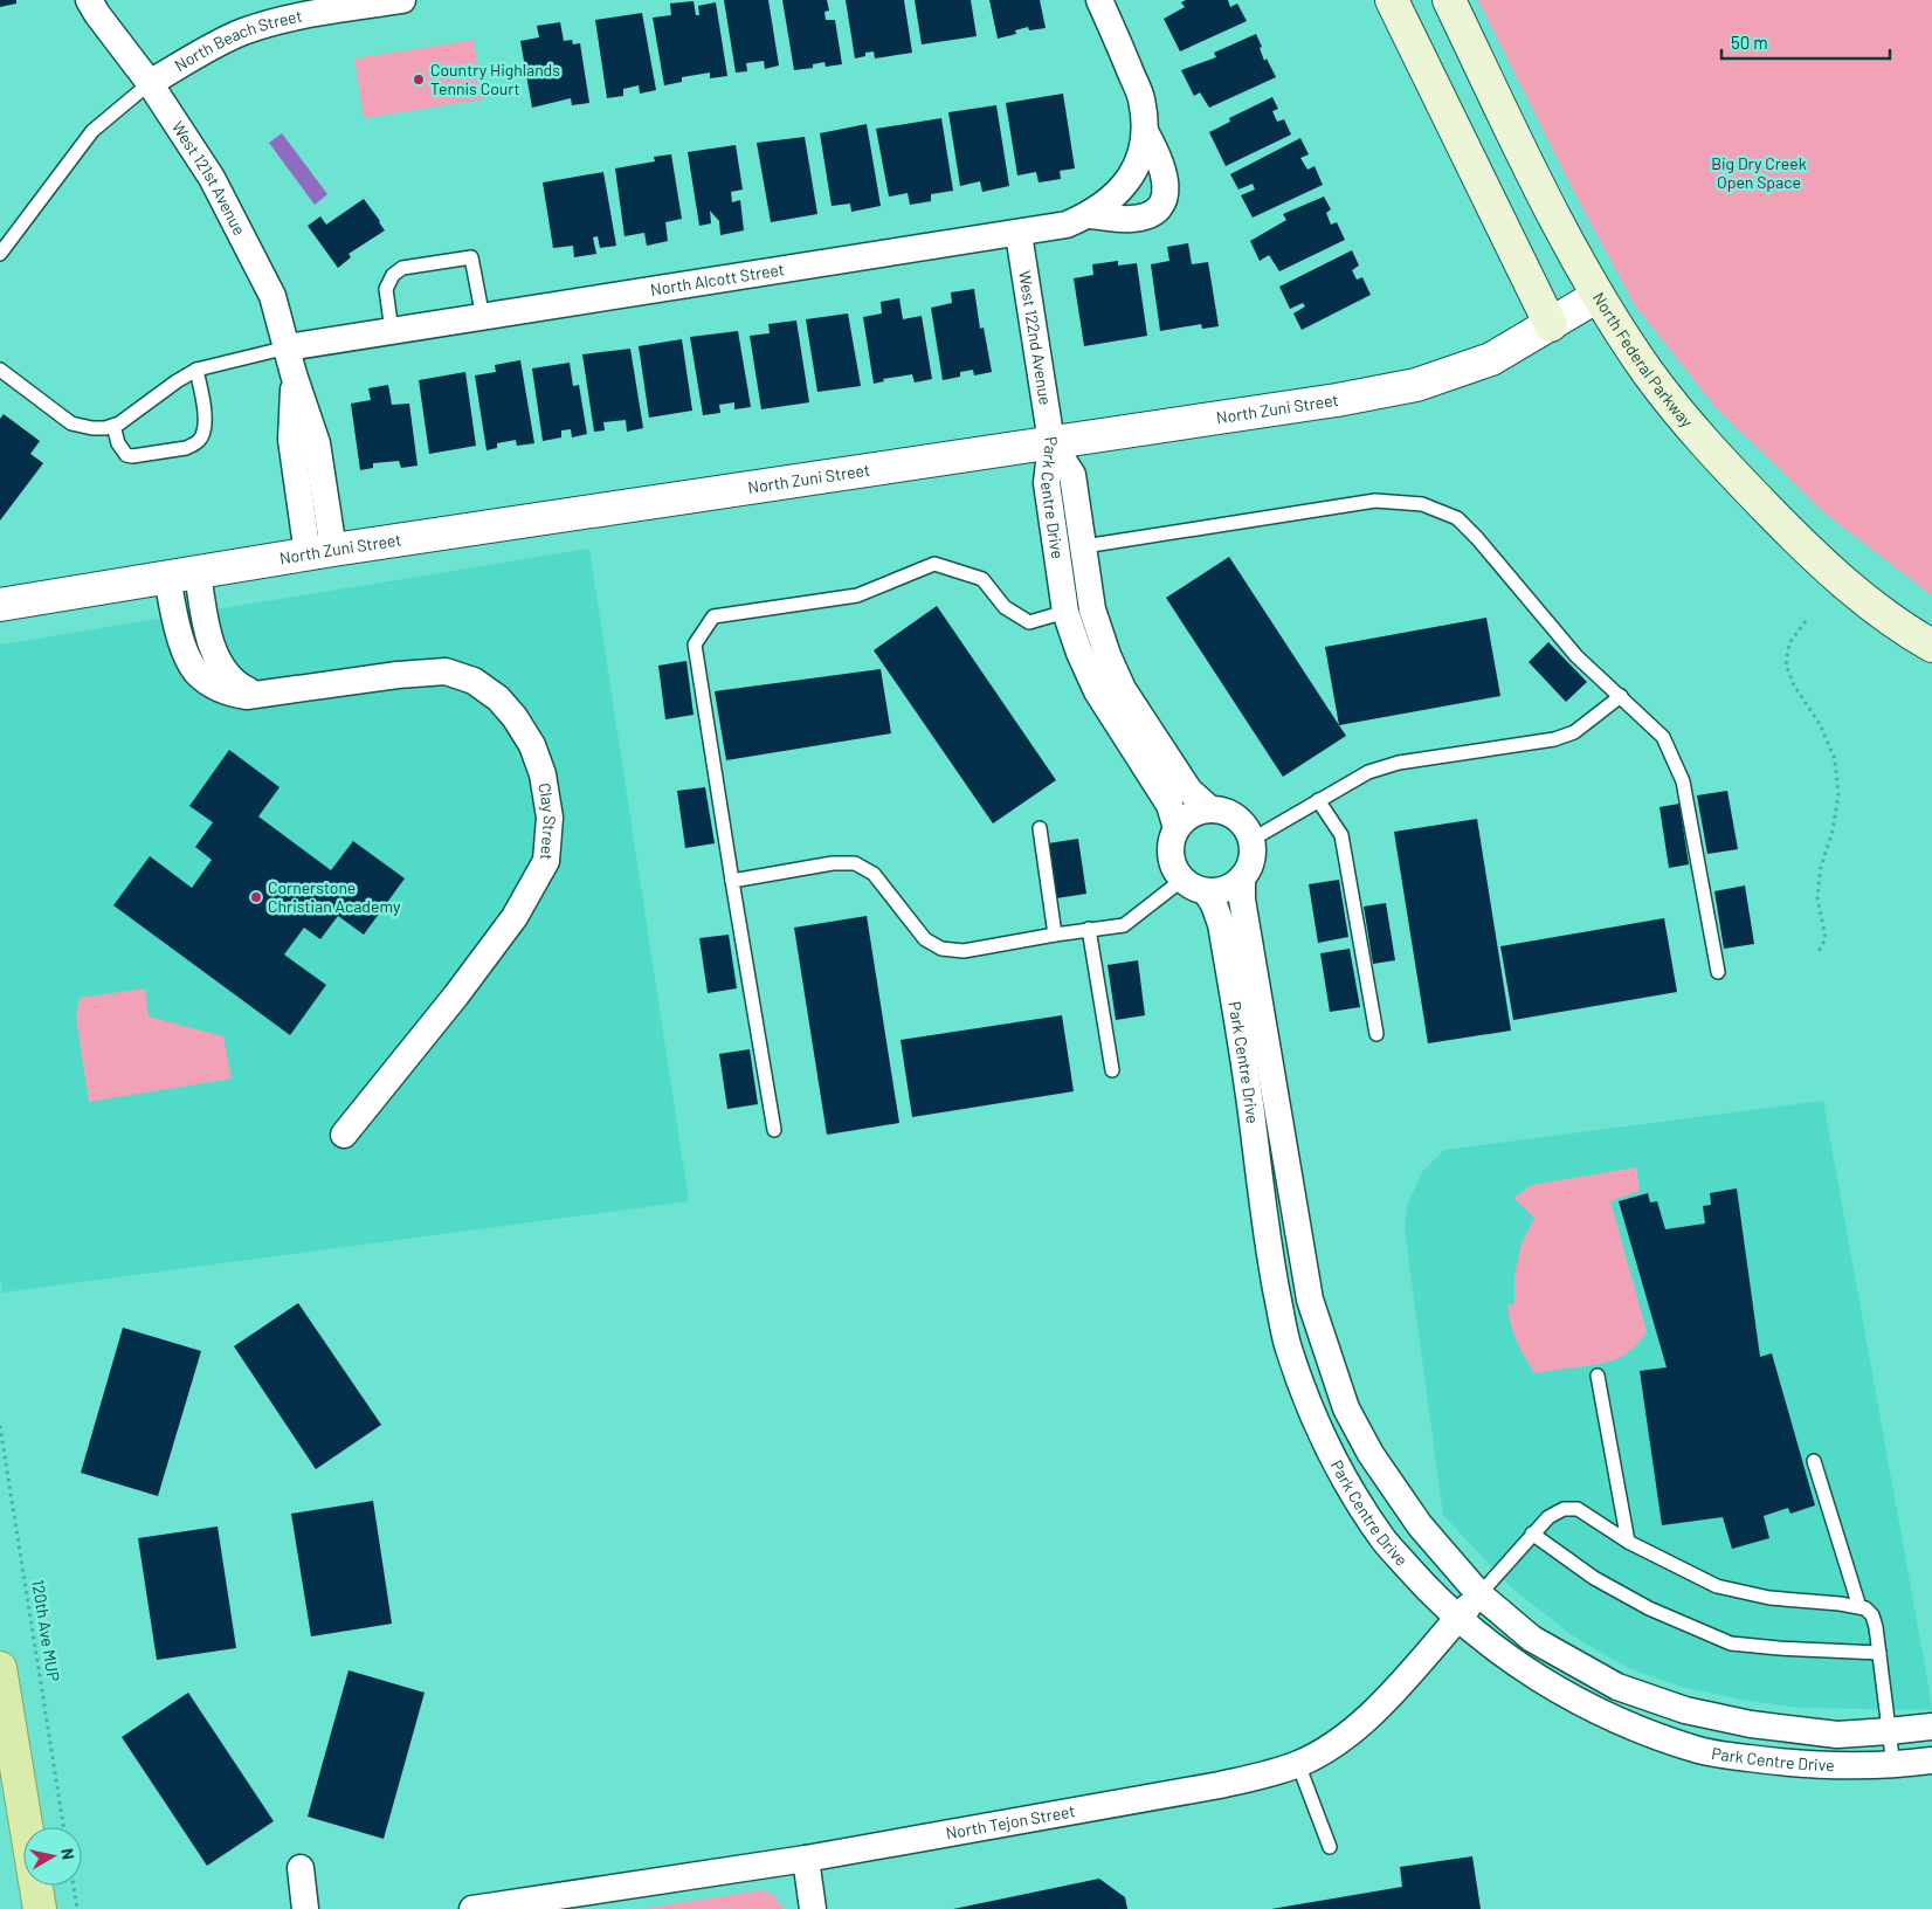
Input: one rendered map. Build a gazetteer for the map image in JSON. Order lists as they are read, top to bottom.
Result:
{
  "streets": {
    "main road": ["North Federal Parkway"],
    "street": [
      "North Beach Street",
      "West 121st Avenue",
      "North Alcott Street",
      "West 122nd Avenue",
      "North Zuni Street",
      "Park Centre Drive",
      "Clay Street",
      "North Tejon Street"
    ],
    "path": ["120th Ave MUP"]
  },
  "crossings": [
    ["North Beach Street", "West 121st Avenue"],
    ["West 121st Avenue", "North Alcott Street"],
    ["West 121st Avenue", "North Zuni Street"],
    ["North Alcott Street", "West 122nd Avenue"],
    ["West 122nd Avenue", "North Zuni Street"],
    ["West 122nd Avenue", "Park Centre Drive"],
    ["North Federal Parkway", "North Zuni Street"],
    ["North Zuni Street", "Park Centre Drive"],
    ["North Zuni Street", "Clay Street"],
    ["Park Centre Drive", "North Tejon Street"]
  ],
  "parks": ["Big Dry Creek Open Space"],
  "places": ["Country Highlands Tennis Court", "Cornerstone Christian Academy"],
  "scale_bar": "50 m",
  "north": "right"
}
